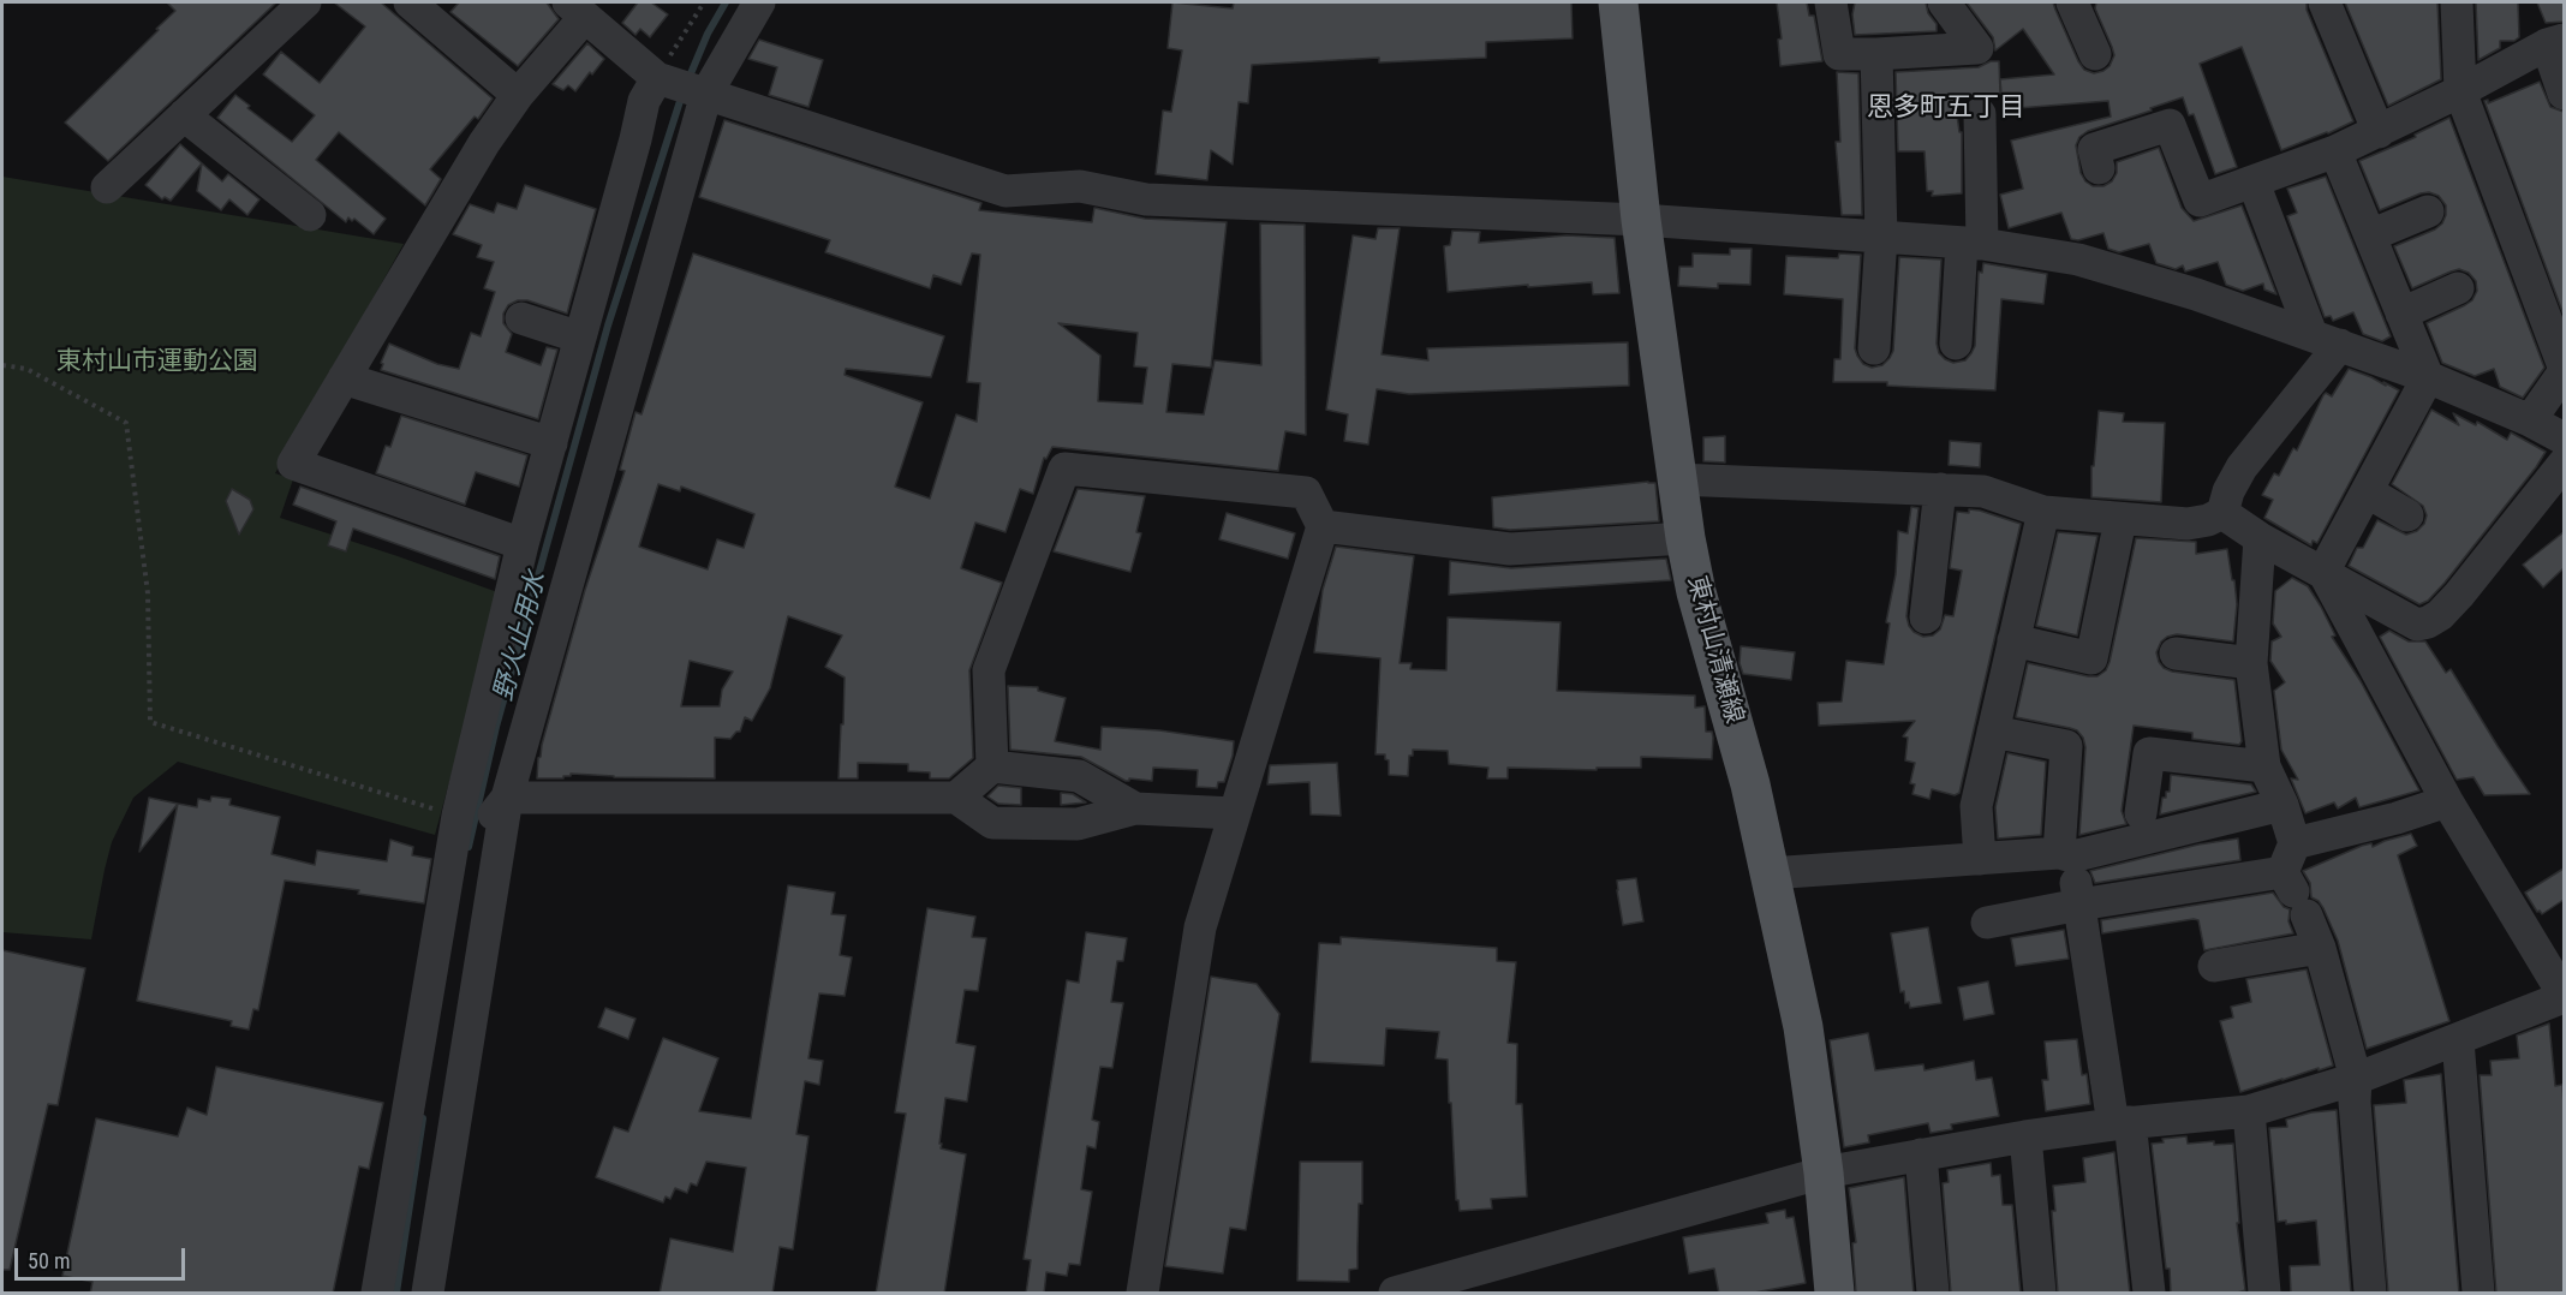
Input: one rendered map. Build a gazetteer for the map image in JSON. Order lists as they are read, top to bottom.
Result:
{
  "streets": {
    "main road": ["東村山清瀬線"]
  },
  "districts": ["恩多町五丁目"],
  "water": ["野火止用水"],
  "parks": ["東村山市運動公園"],
  "scale_bar": "50 m"
}
